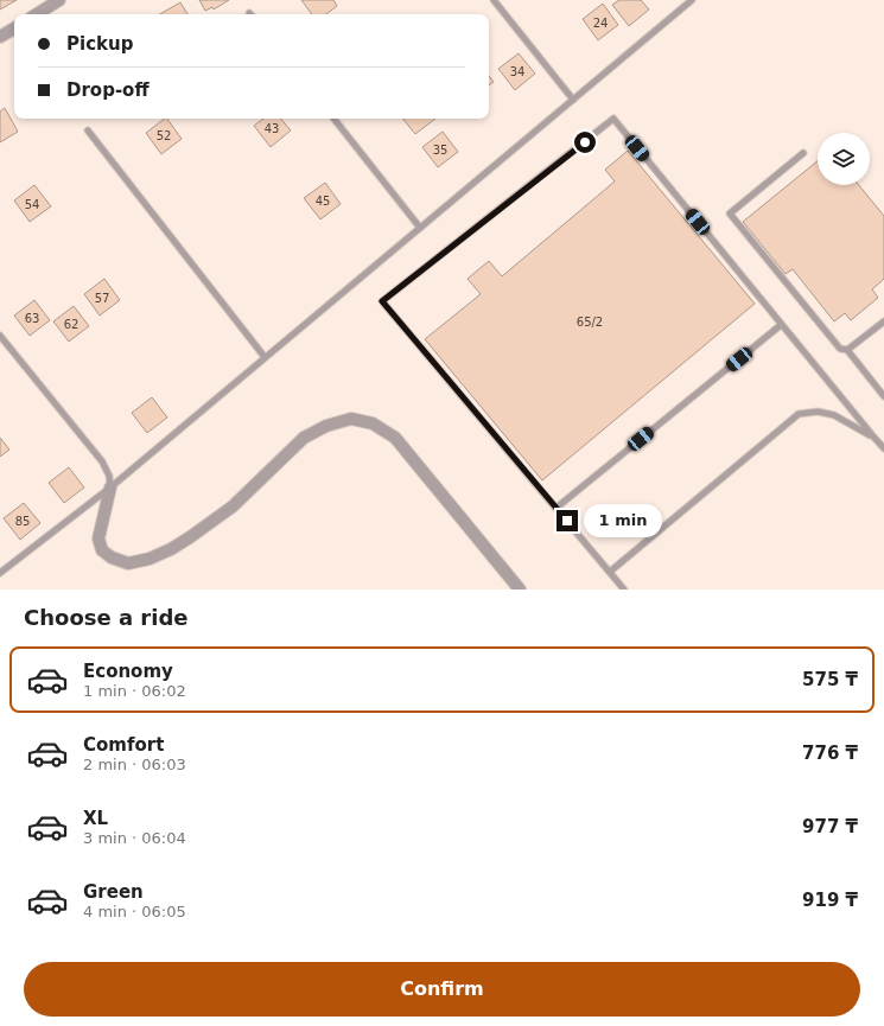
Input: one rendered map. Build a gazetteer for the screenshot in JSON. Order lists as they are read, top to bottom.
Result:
{
  "house_numbers": [
    "24",
    "34",
    "43",
    "52",
    "35",
    "45",
    "54",
    "57",
    "63",
    "65/2",
    "62",
    "85"
  ],
  "page": {
    "banner": ["Pickup", "Drop-off"],
    "bubble": "1 min",
    "heading": "Choose a ride",
    "list": [
      {
        "name": "Economy",
        "note": "1 min · 06:02",
        "value": "575 ₸"
      },
      {
        "name": "Comfort",
        "note": "2 min · 06:03",
        "value": "776 ₸"
      },
      {
        "name": "XL",
        "note": "3 min · 06:04",
        "value": "977 ₸"
      },
      {
        "name": "Green",
        "note": "4 min · 06:05",
        "value": "919 ₸"
      }
    ],
    "buttons": "Confirm"
  }
}
